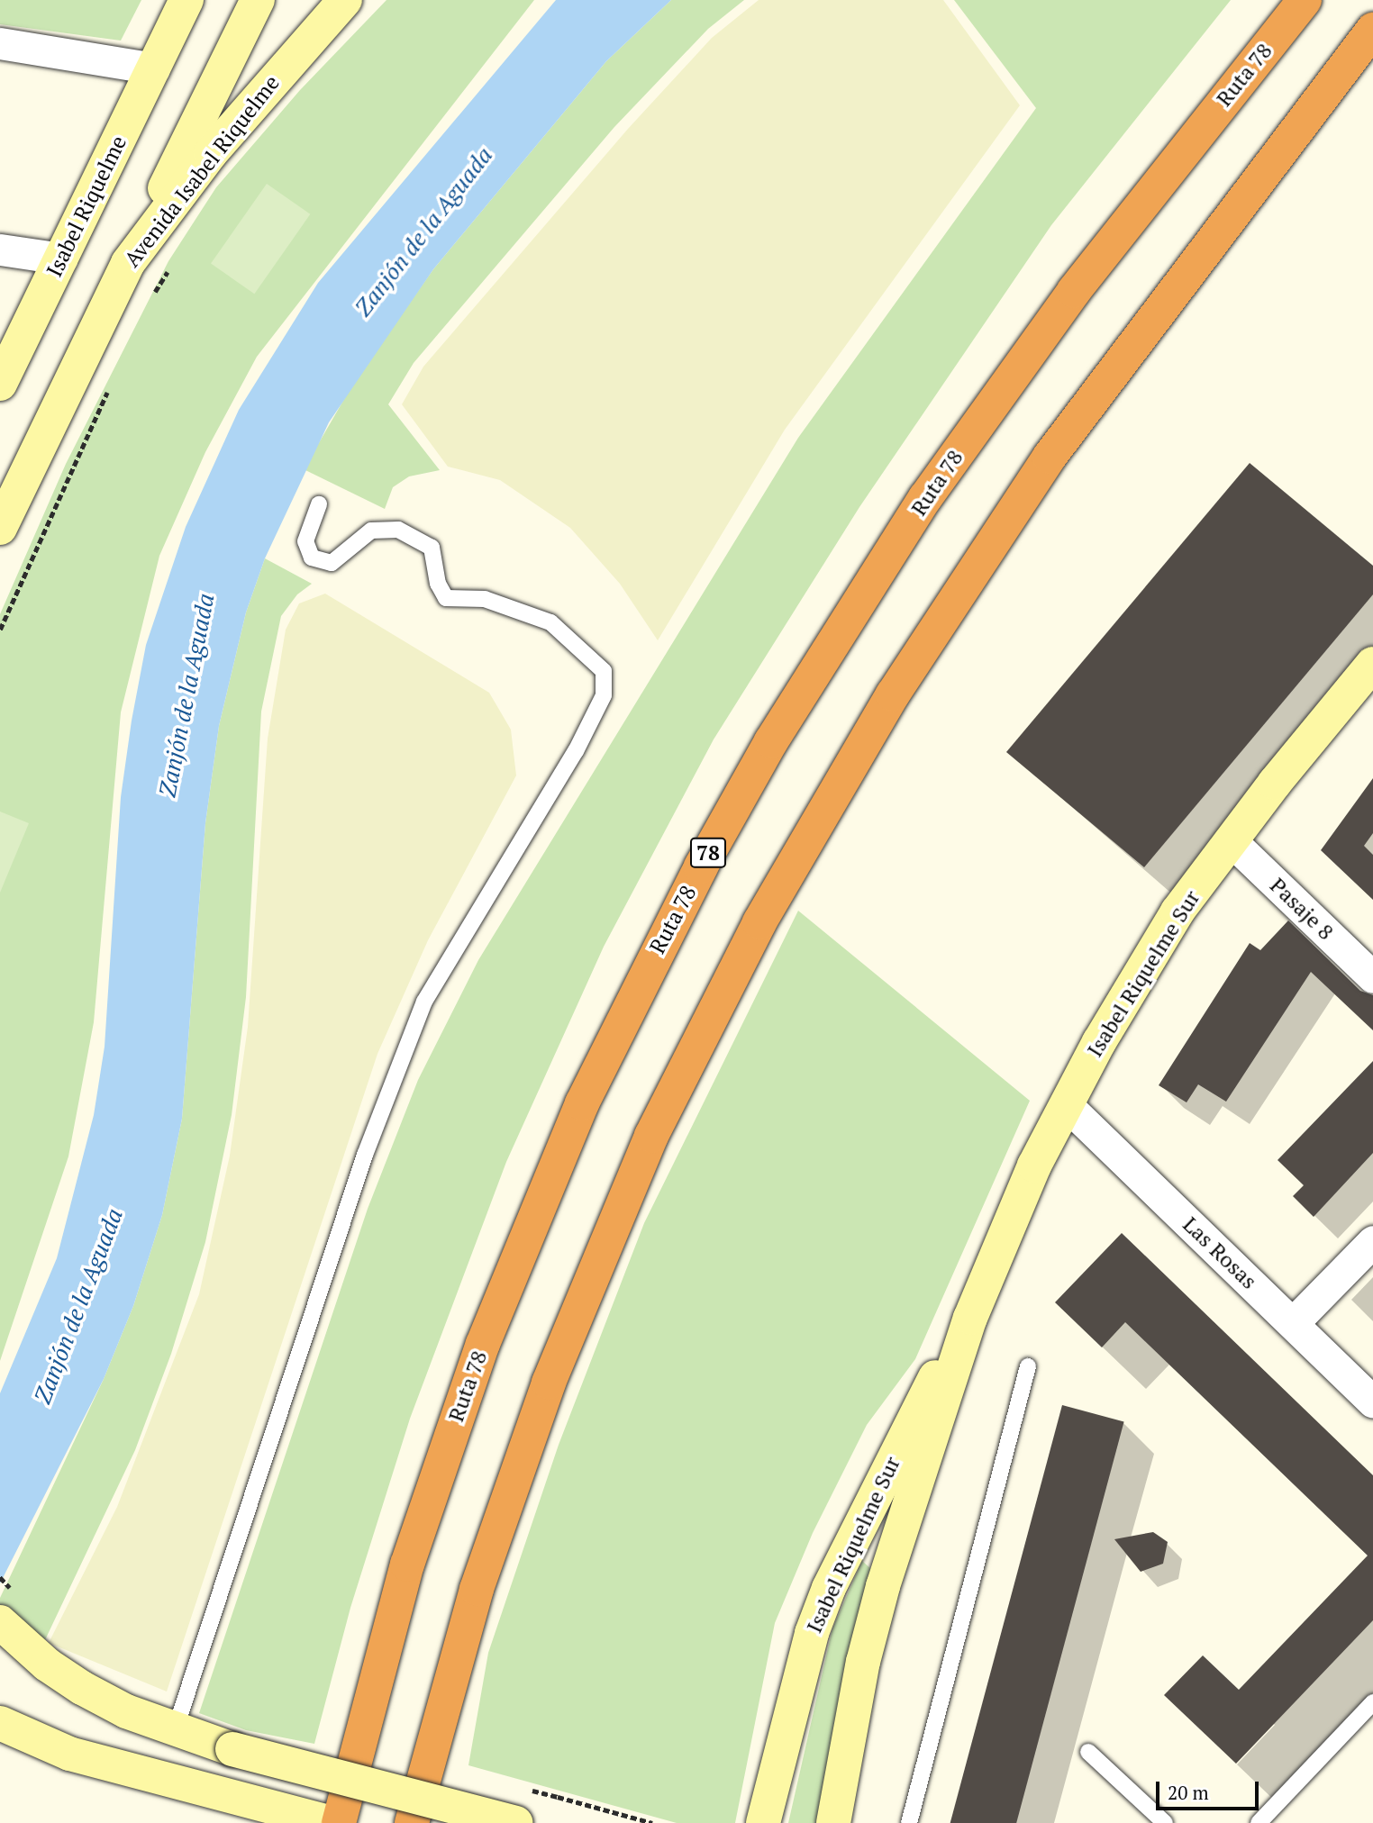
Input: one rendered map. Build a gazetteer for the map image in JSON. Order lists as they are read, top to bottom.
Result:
{
  "streets": {
    "highway": ["Ruta 78", "78"],
    "street": [
      "Avenida Isabel Riquelme",
      "Isabel Riquelme",
      "Pasaje 8",
      "Isabel Riquelme Sur",
      "Las Rosas"
    ]
  },
  "crossings": [
    ["Pasaje 8", "Isabel Riquelme Sur"],
    ["Isabel Riquelme Sur", "Las Rosas"]
  ],
  "water": ["Zanjón de la Aguada"],
  "scale_bar": "20 m"
}
